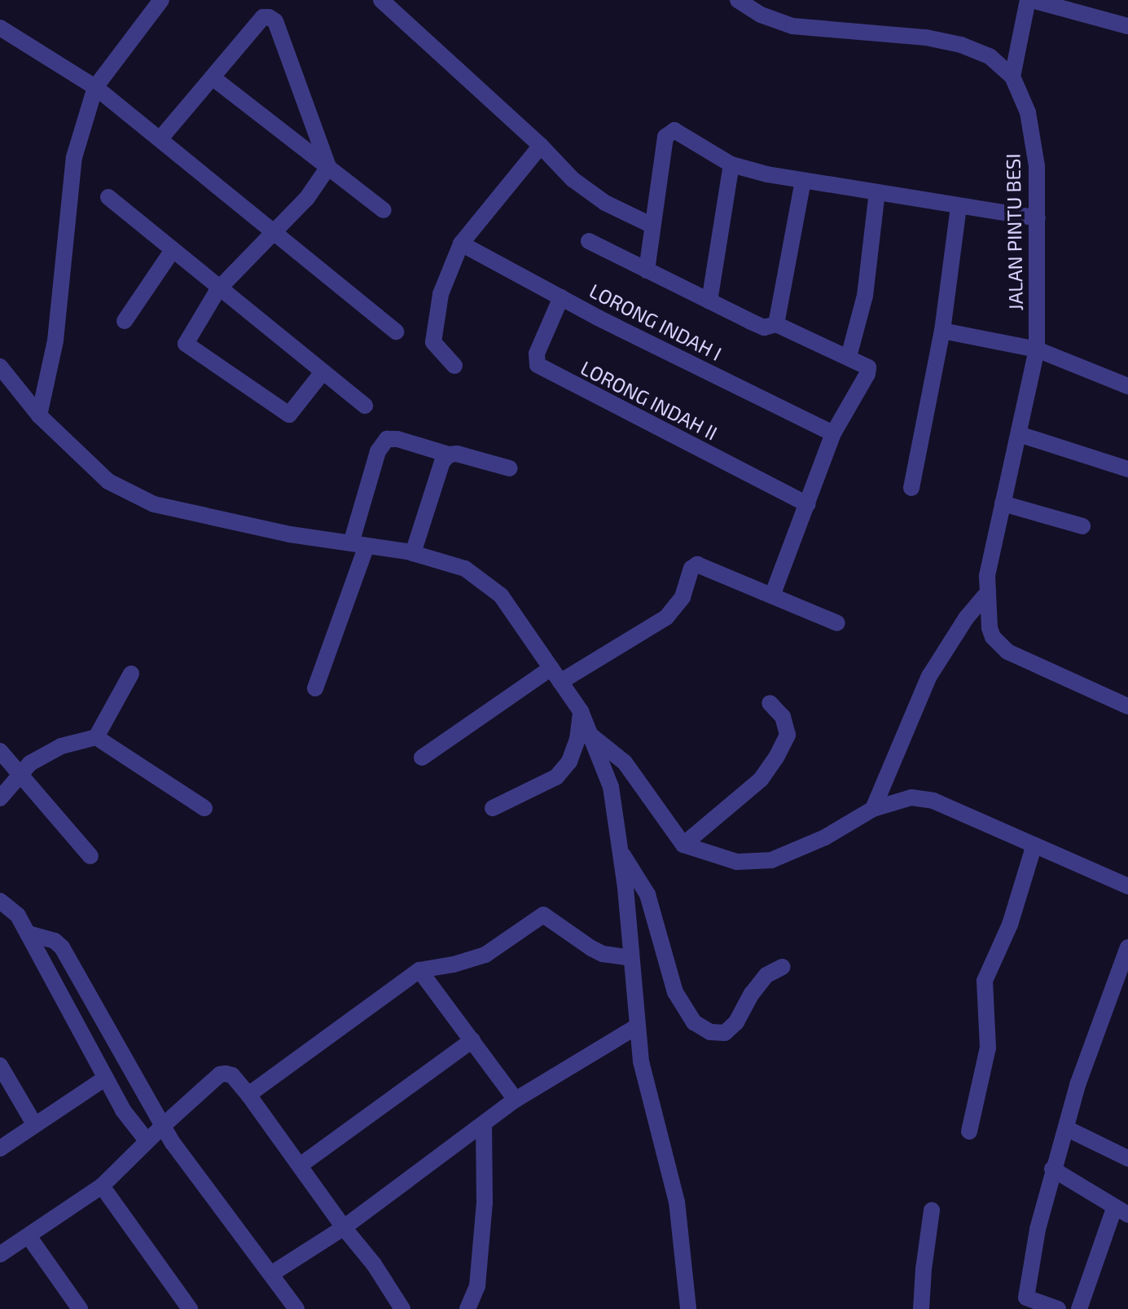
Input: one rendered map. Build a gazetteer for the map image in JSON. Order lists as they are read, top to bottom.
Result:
{
  "streets": {
    "street": ["JALAN PINTU BESI", "LORONG INDAH I", "LORONG INDAH II"]
  },
  "crossings": [
    ["LORONG INDAH I", "LORONG INDAH II"]
  ]
}
